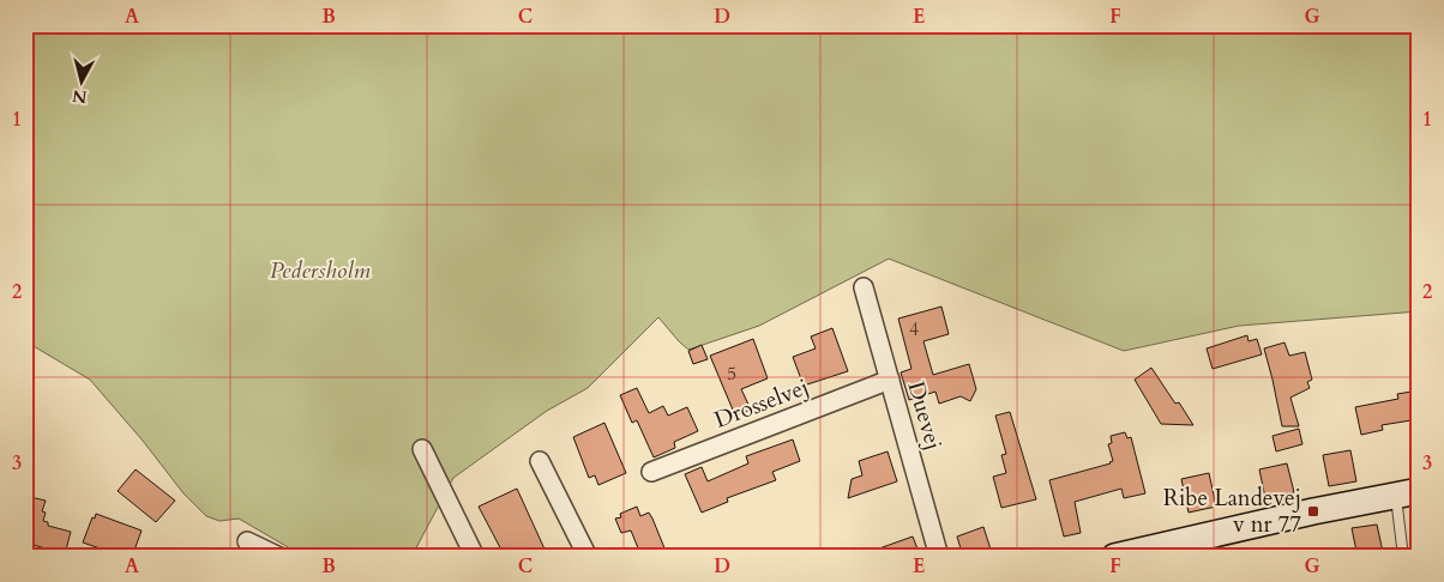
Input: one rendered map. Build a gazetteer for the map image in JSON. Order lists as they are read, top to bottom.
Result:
{
  "streets": {
    "street": ["Drosselvej", "Duevej"]
  },
  "crossings": [
    ["Drosselvej", "Duevej"]
  ],
  "parks": ["Pedersholm"],
  "places": {
    "transit": ["Ribe Landevej v nr 77"]
  },
  "house_numbers": ["4", "5"],
  "north": "bottom",
  "grid": {
    "columns": [
      "A",
      "B",
      "C",
      "D",
      "E",
      "F",
      "G"
    ],
    "rows": ["1", "2", "3"]
  }
}
